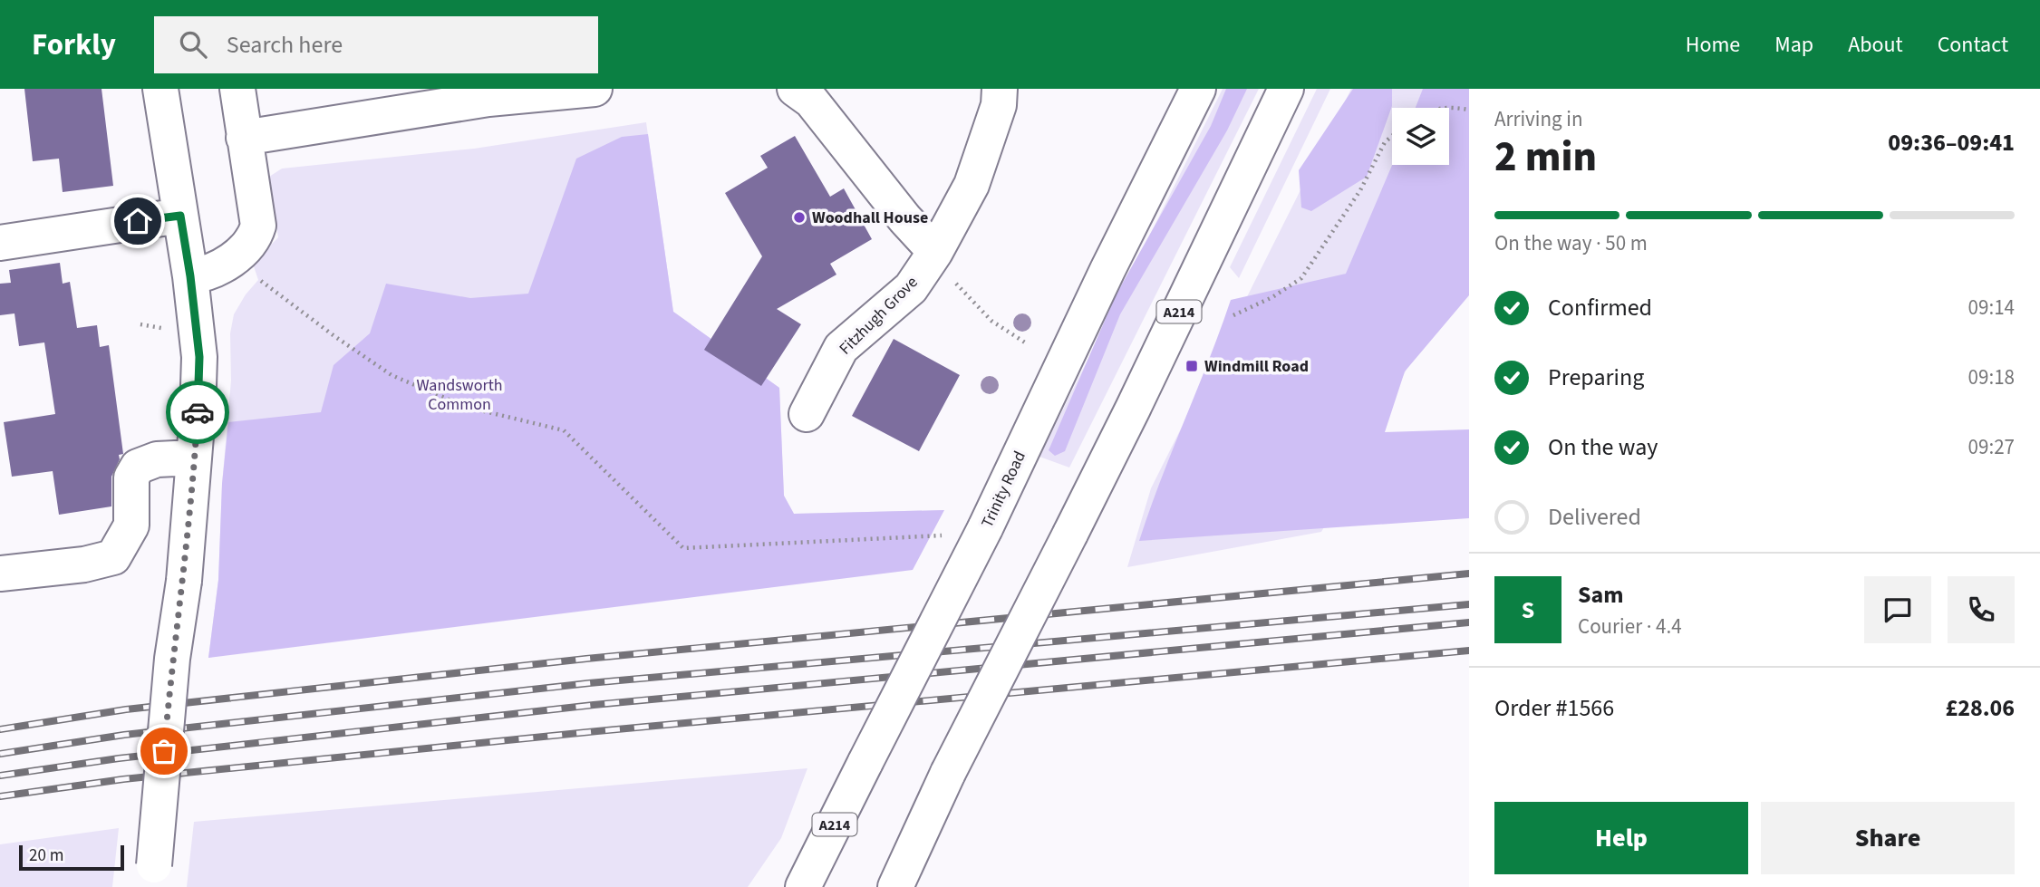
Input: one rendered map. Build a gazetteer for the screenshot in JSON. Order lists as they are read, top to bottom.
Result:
{
  "streets": {
    "main road": ["A214", "Fitzhugh Grove", "Trinity Road"]
  },
  "parks": ["Wandsworth Common"],
  "places": {
    "other": ["Woodhall House"],
    "transit": ["Windmill Road"]
  },
  "scale_bar": "20 m",
  "page": {
    "header": "Forkly",
    "search": "Search here",
    "nav": [
      "Home",
      "Map",
      "About",
      "Contact"
    ],
    "heading": ["2 min", "Arriving in", "09:36–09:41"],
    "panel": [
      "Sam",
      "Courier · 4.4",
      "Order #1566",
      "£28.06"
    ],
    "bar": "On the way · 50 m",
    "list": [
      ["Confirmed", "09:14"],
      ["Preparing", "09:18"],
      ["On the way", "09:27"],
      "Delivered"
    ],
    "round": "S",
    "buttons": ["Help", "Share"],
    "scale": "20 m"
  }
}
